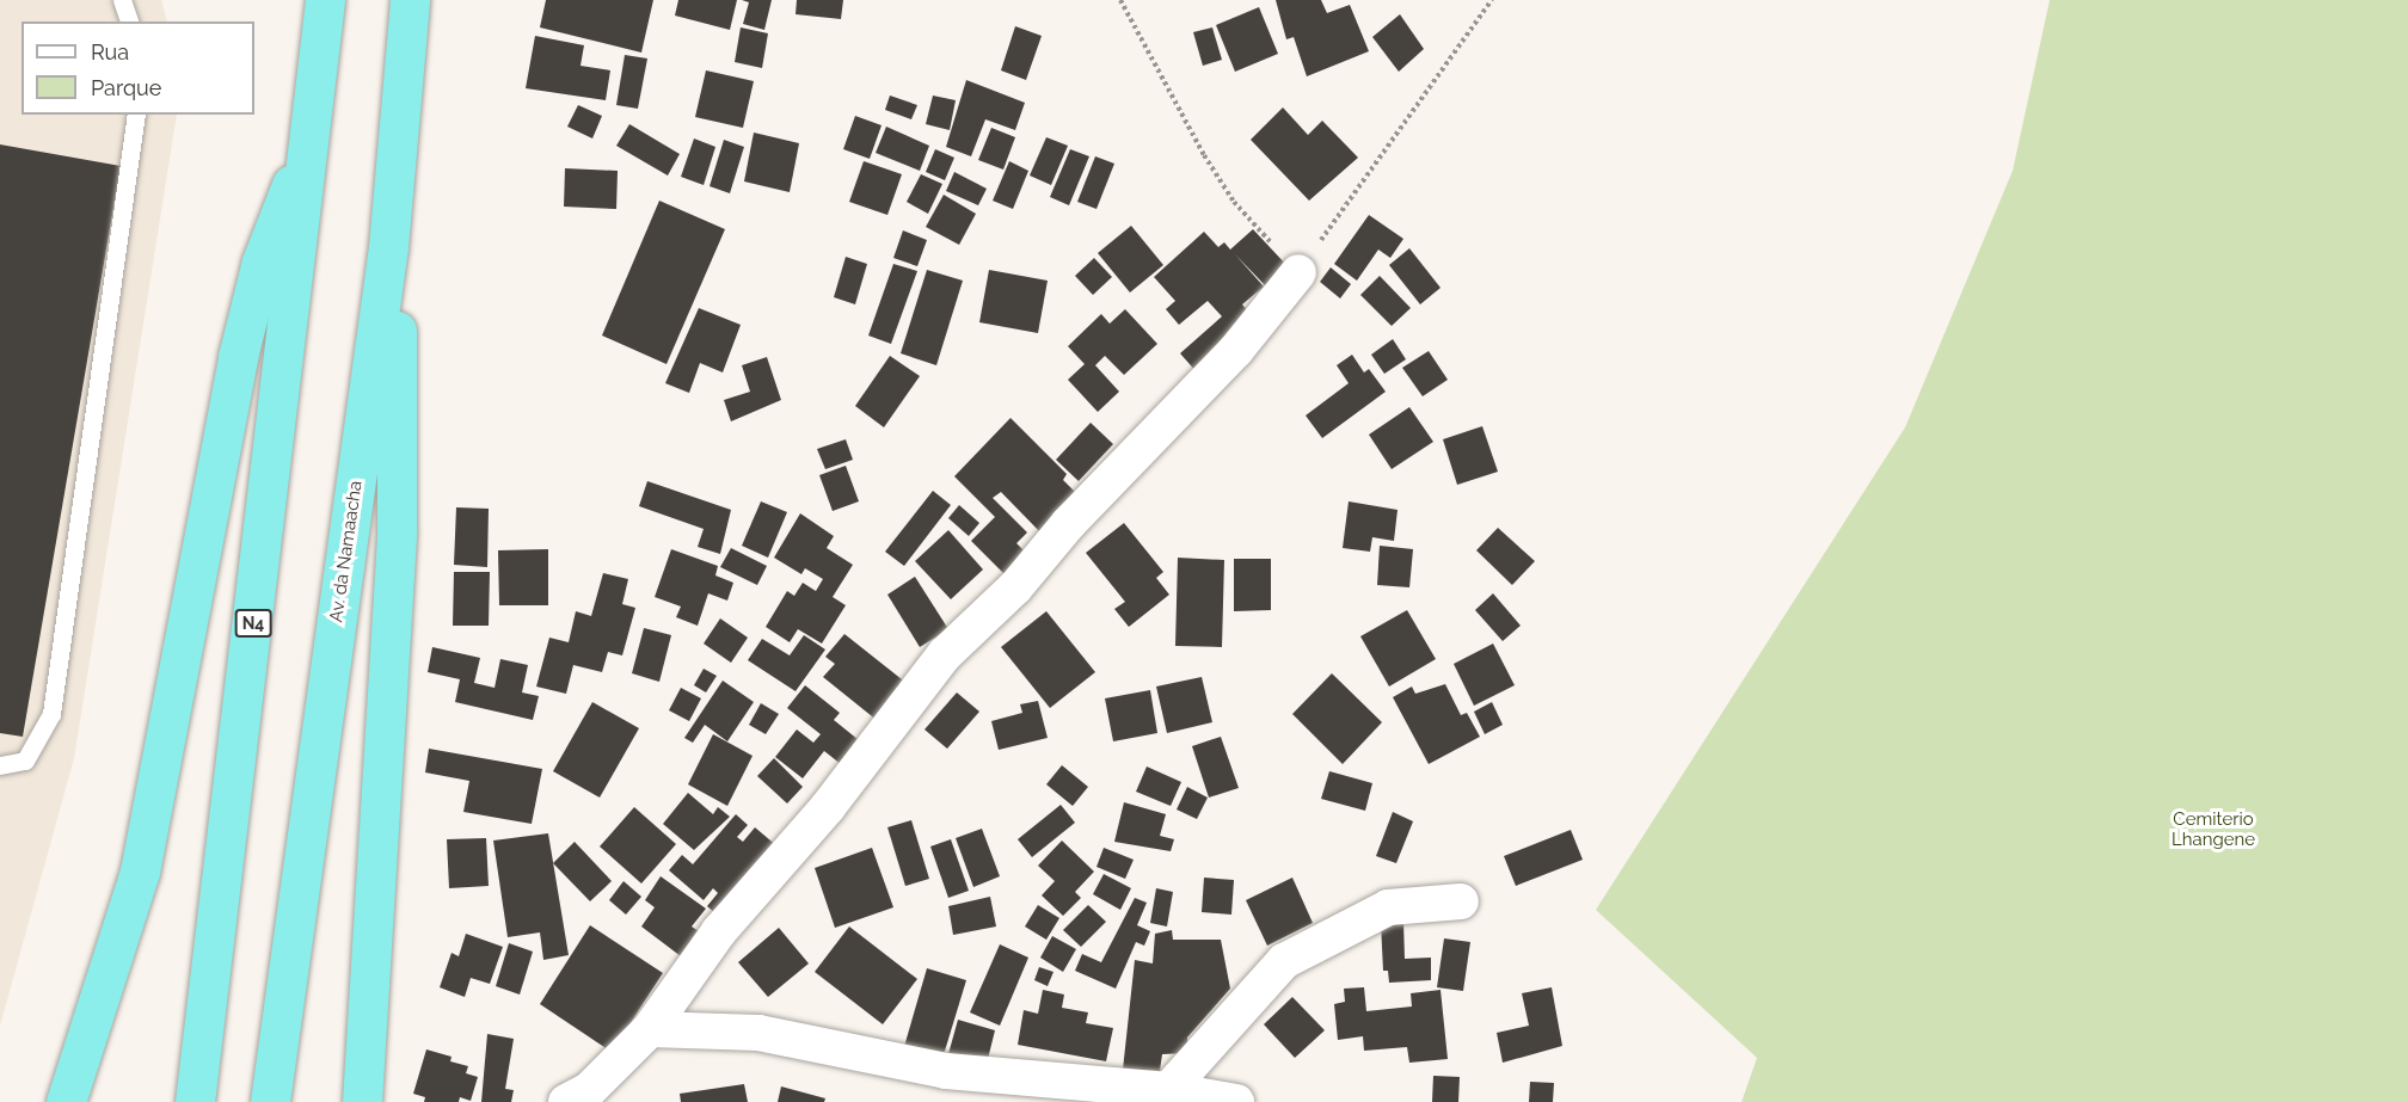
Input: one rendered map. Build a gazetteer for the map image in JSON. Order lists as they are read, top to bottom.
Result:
{
  "streets": {
    "highway": ["Av. da Namaacha", "N4"]
  },
  "parks": ["Cemiterio Lhangene"],
  "legend": ["Rua", "Parque"]
}
